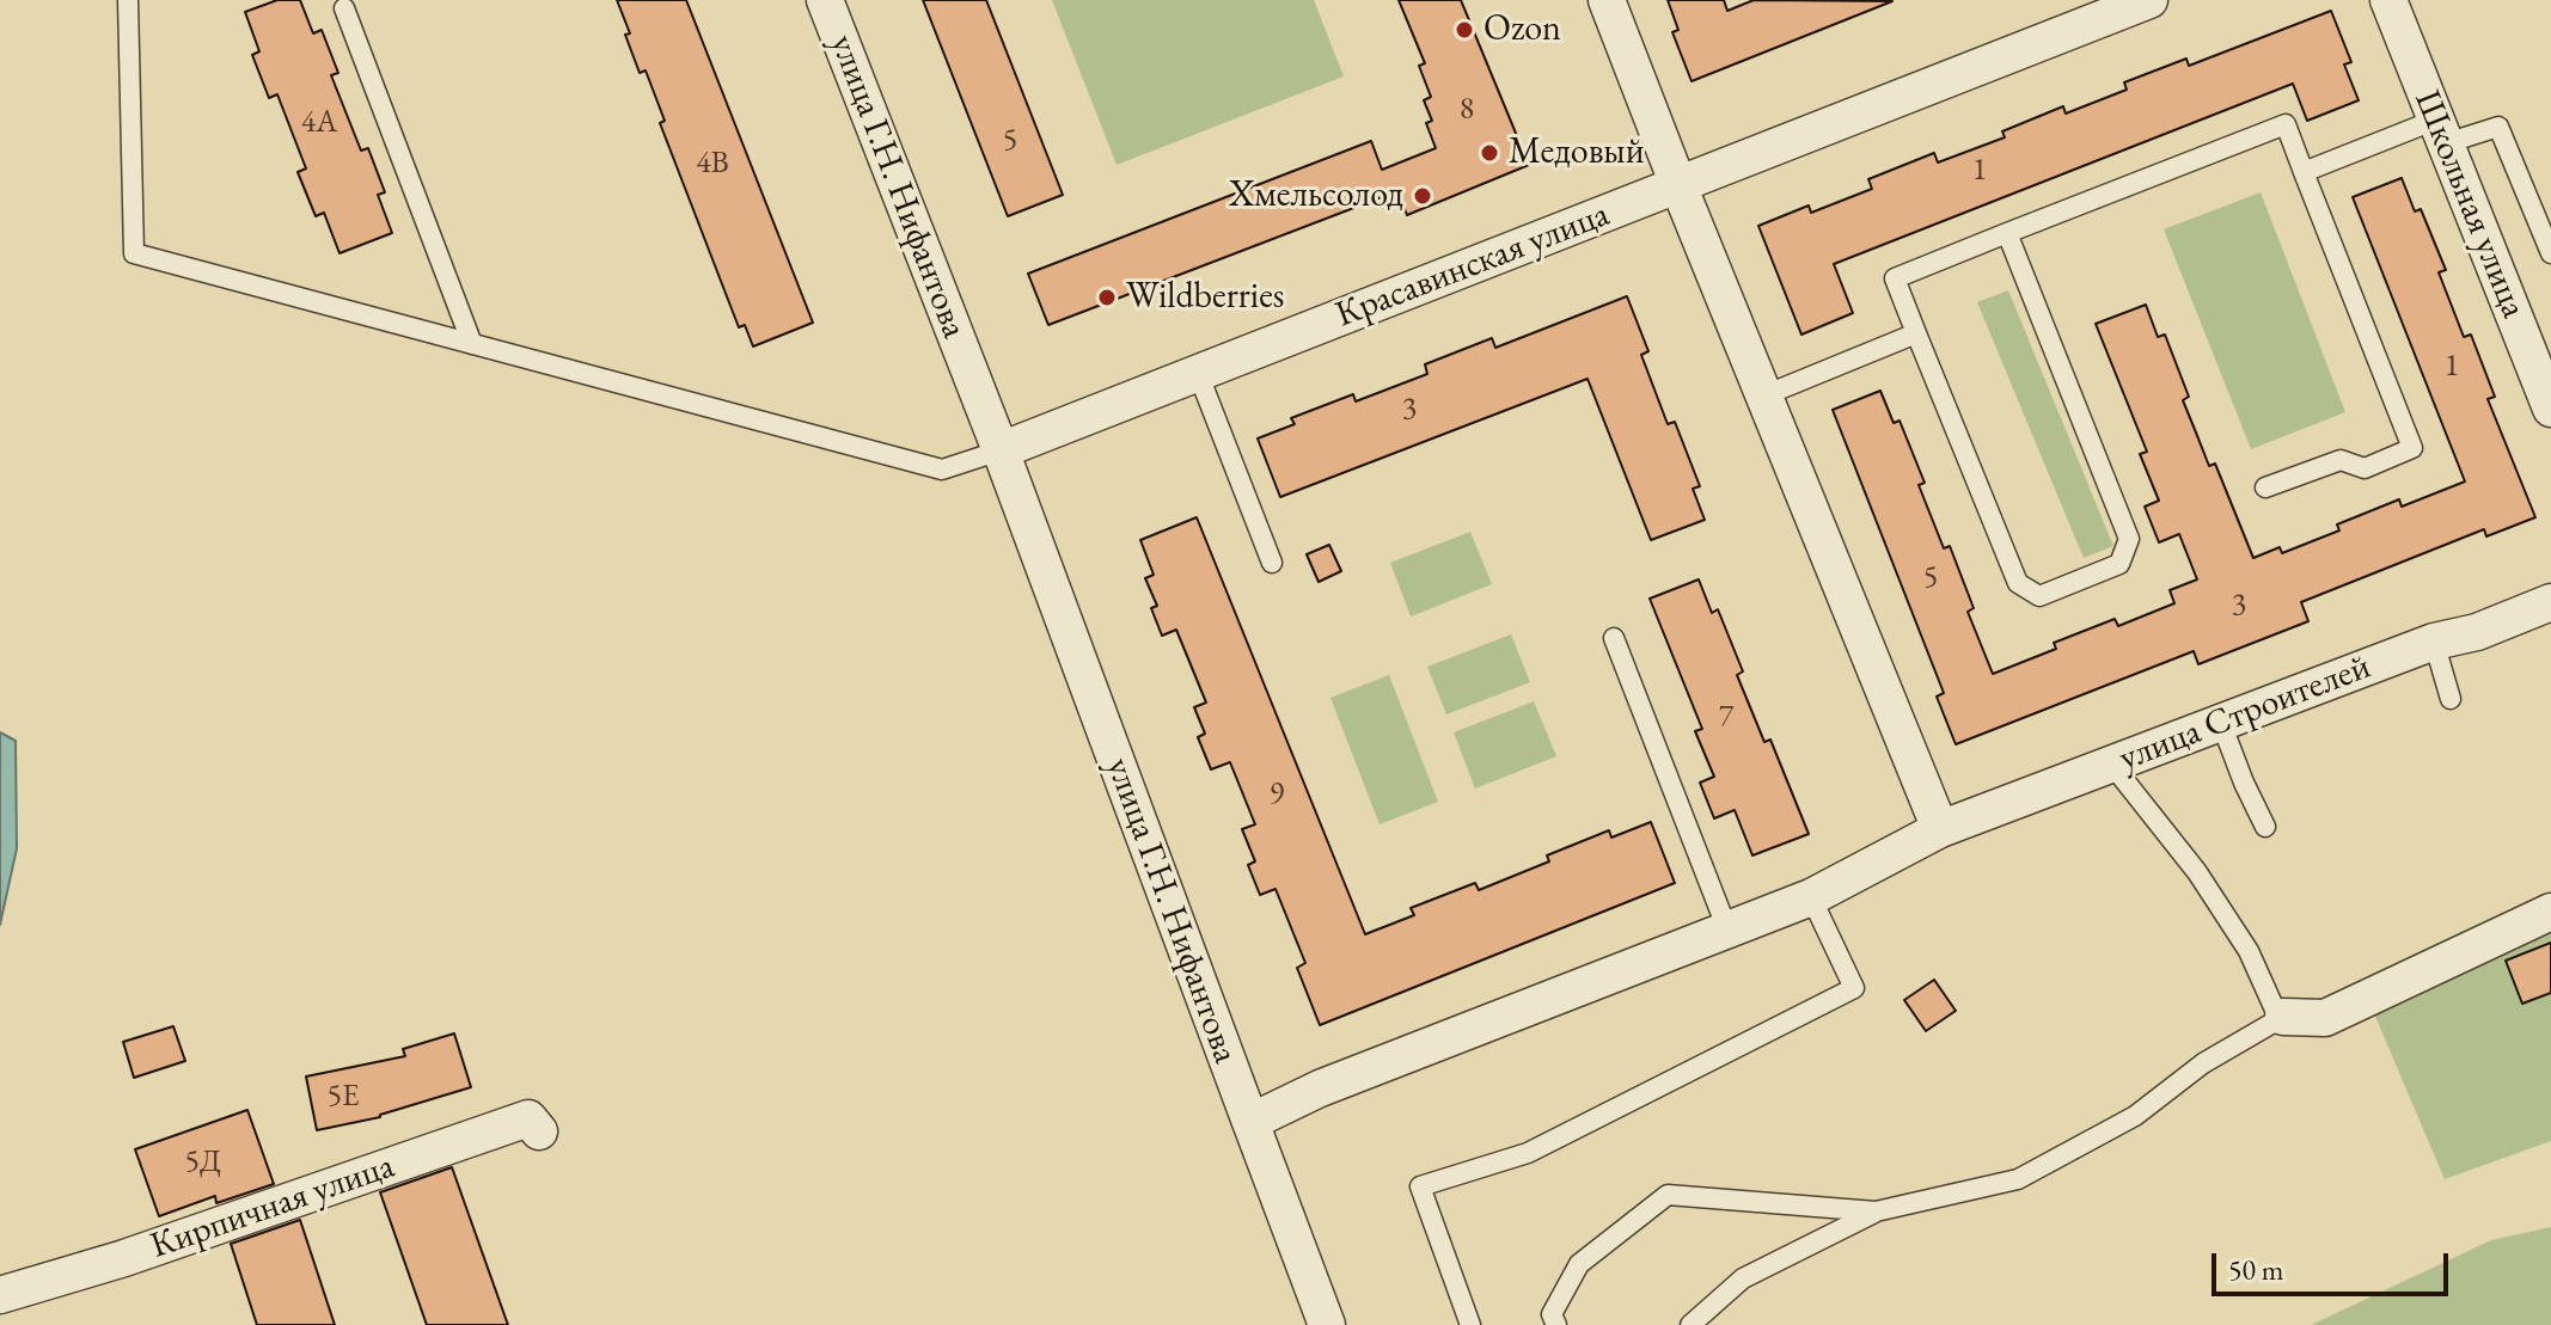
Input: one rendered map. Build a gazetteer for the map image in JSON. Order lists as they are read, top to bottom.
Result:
{
  "streets": {
    "street": [
      "улица Г.Н. Нифантова",
      "Школьная улица",
      "Красавинская улица",
      "улица Строителей",
      "Кирпичная улица"
    ]
  },
  "crossings": [
    ["улица Г.Н. Нифантова", "Красавинская улица"]
  ],
  "places": [
    "Ozon",
    "Медовый",
    "Хмельсолод",
    "Wildberries"
  ],
  "house_numbers": [
    "8",
    "4А",
    "5",
    "4В",
    "1",
    "1",
    "3",
    "5",
    "3",
    "7",
    "9",
    "5Е",
    "5Д"
  ],
  "scale_bar": "50 m"
}
